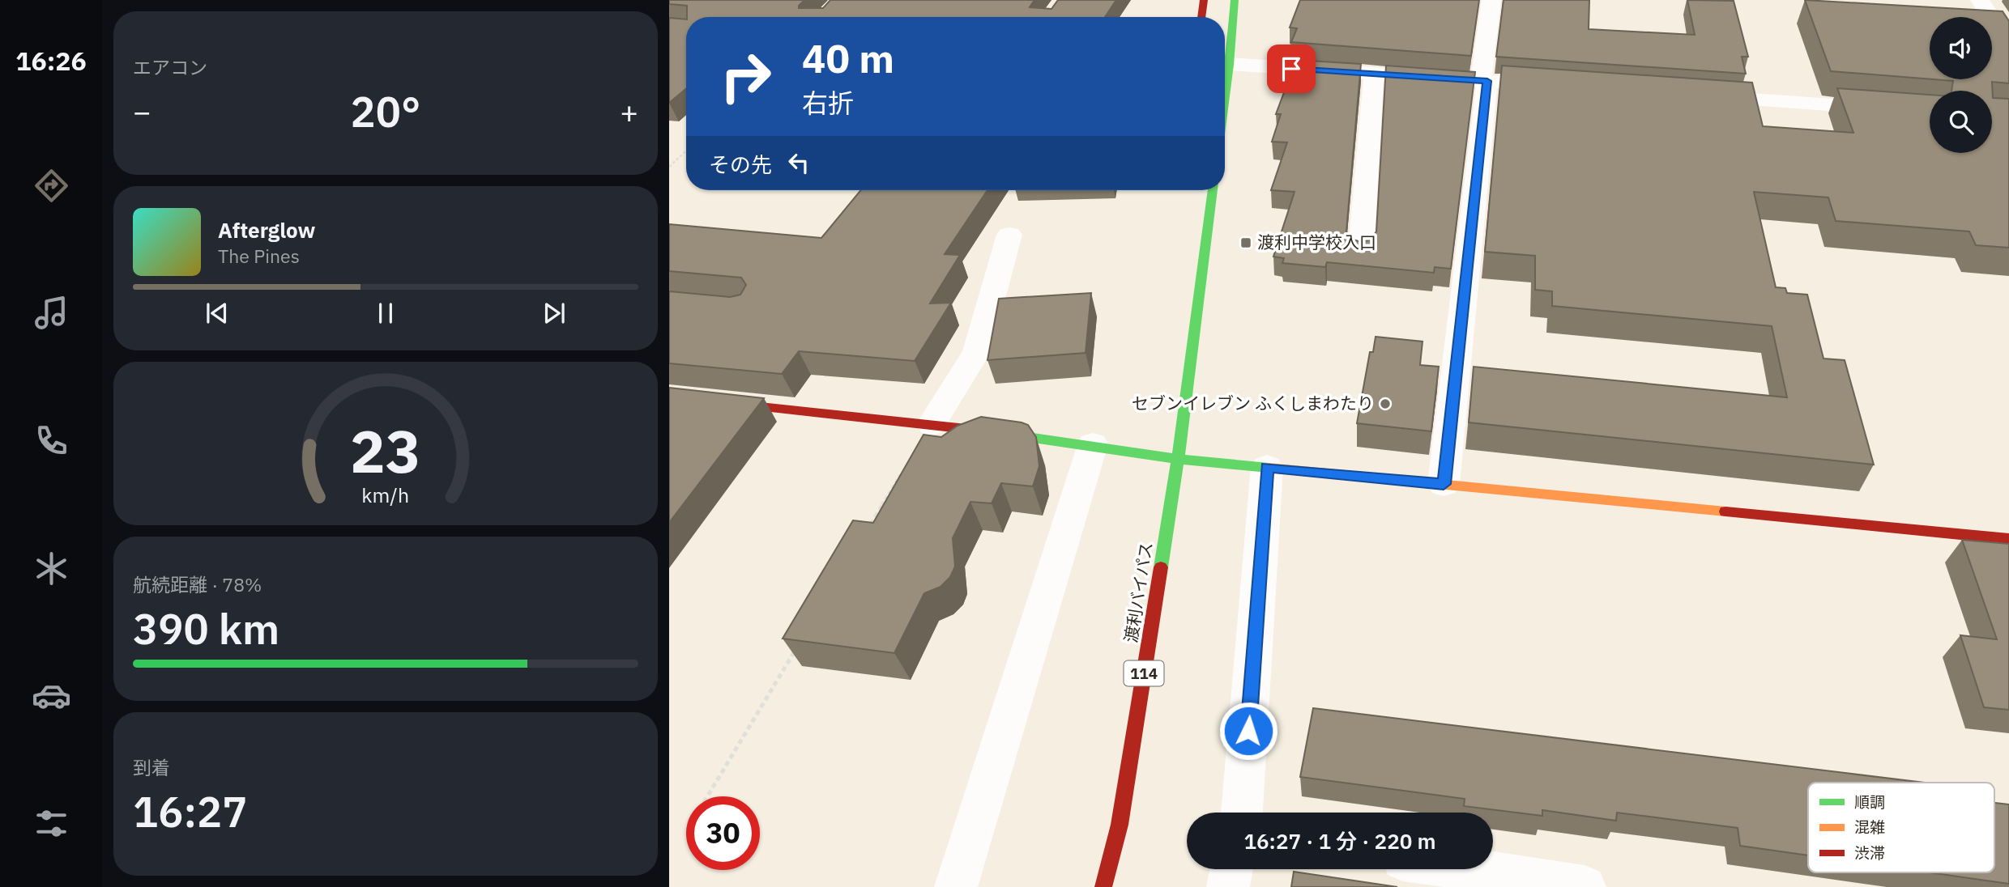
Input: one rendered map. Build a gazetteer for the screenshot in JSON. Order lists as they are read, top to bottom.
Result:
{
  "streets": {
    "main road": ["渡利バイパス", "114"]
  },
  "places": {
    "transit": ["渡利中学校入口"],
    "other": ["セブンイレブン ふくしまわたり"]
  },
  "legend": ["順調", "混雑", "渋滞"],
  "page": {
    "tabs": "16:26",
    "tile": [
      "エアコン",
      ["航続距離 · 78%", "390 km"],
      ["到着", "16:27"]
    ],
    "turn": ["40 m", "右折"],
    "heat": ["−", "20°", "+"],
    "then": "その先",
    "song": ["Afterglow", "The Pines"],
    "limit": "30",
    "trip": "16:27 · 1 分 · 220 m",
    "gauge": ["23", "km/h"]
  }
}
